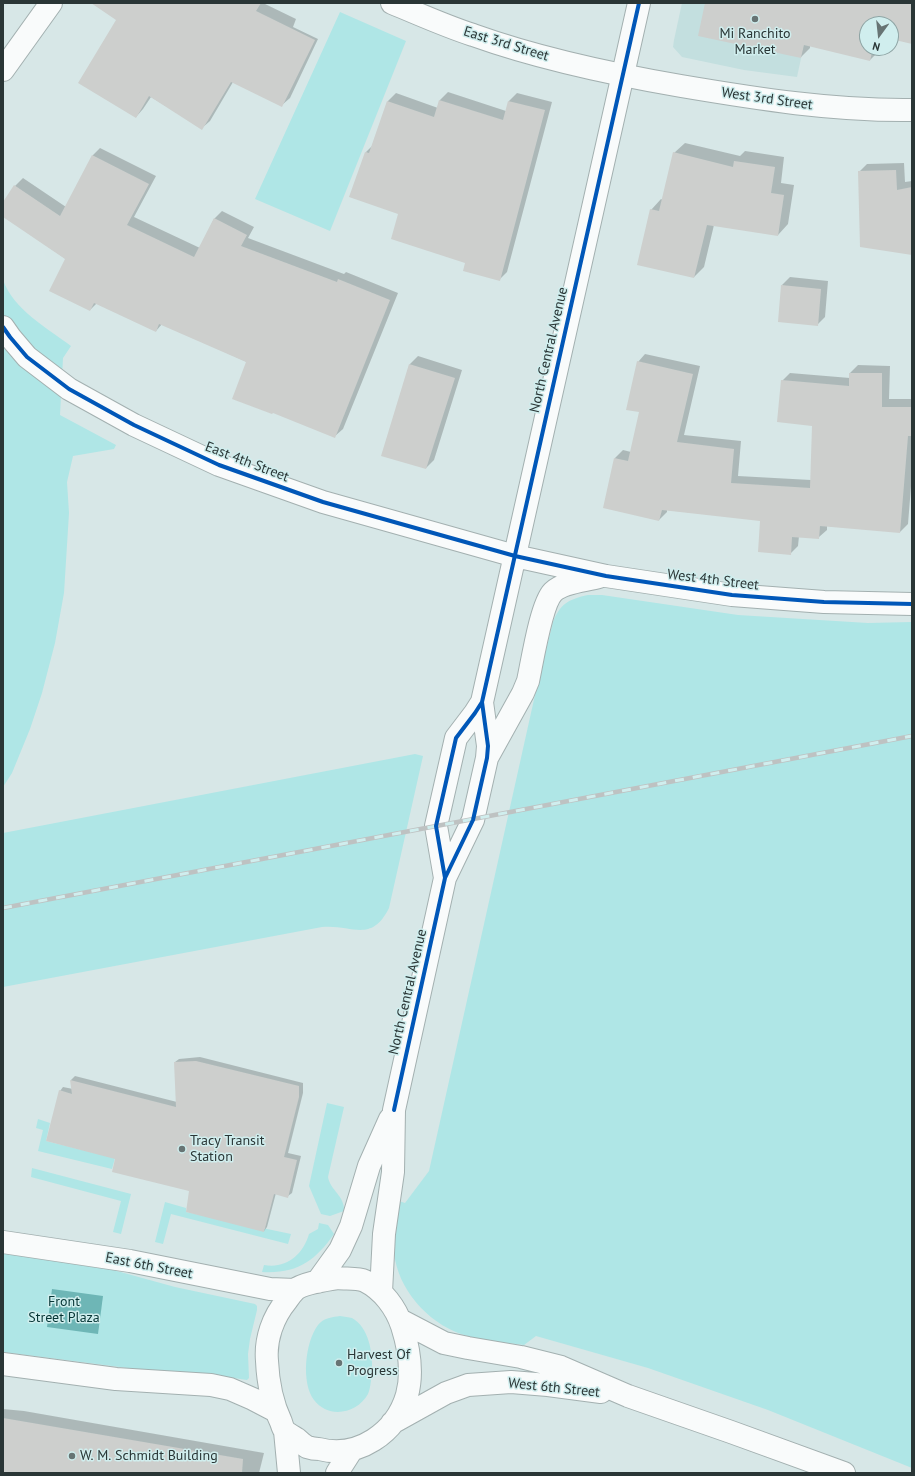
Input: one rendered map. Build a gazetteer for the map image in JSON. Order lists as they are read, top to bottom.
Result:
{
  "streets": {
    "street": [
      "East 3rd Street",
      "West 3rd Street",
      "North Central Avenue",
      "East 4th Street",
      "West 4th Street",
      "East 6th Street",
      "West 6th Street"
    ]
  },
  "crossings": [
    ["East 3rd Street", "West 3rd Street"],
    ["East 3rd Street", "North Central Avenue"],
    ["West 3rd Street", "North Central Avenue"],
    ["North Central Avenue", "East 4th Street"],
    ["North Central Avenue", "West 4th Street"],
    ["East 4th Street", "West 4th Street"]
  ],
  "parks": ["Front Street Plaza"],
  "places": [
    "Mi Ranchito Market",
    "Tracy Transit Station",
    "Harvest Of Progress",
    "W. M. Schmidt Building"
  ],
  "north": "bottom"
}
